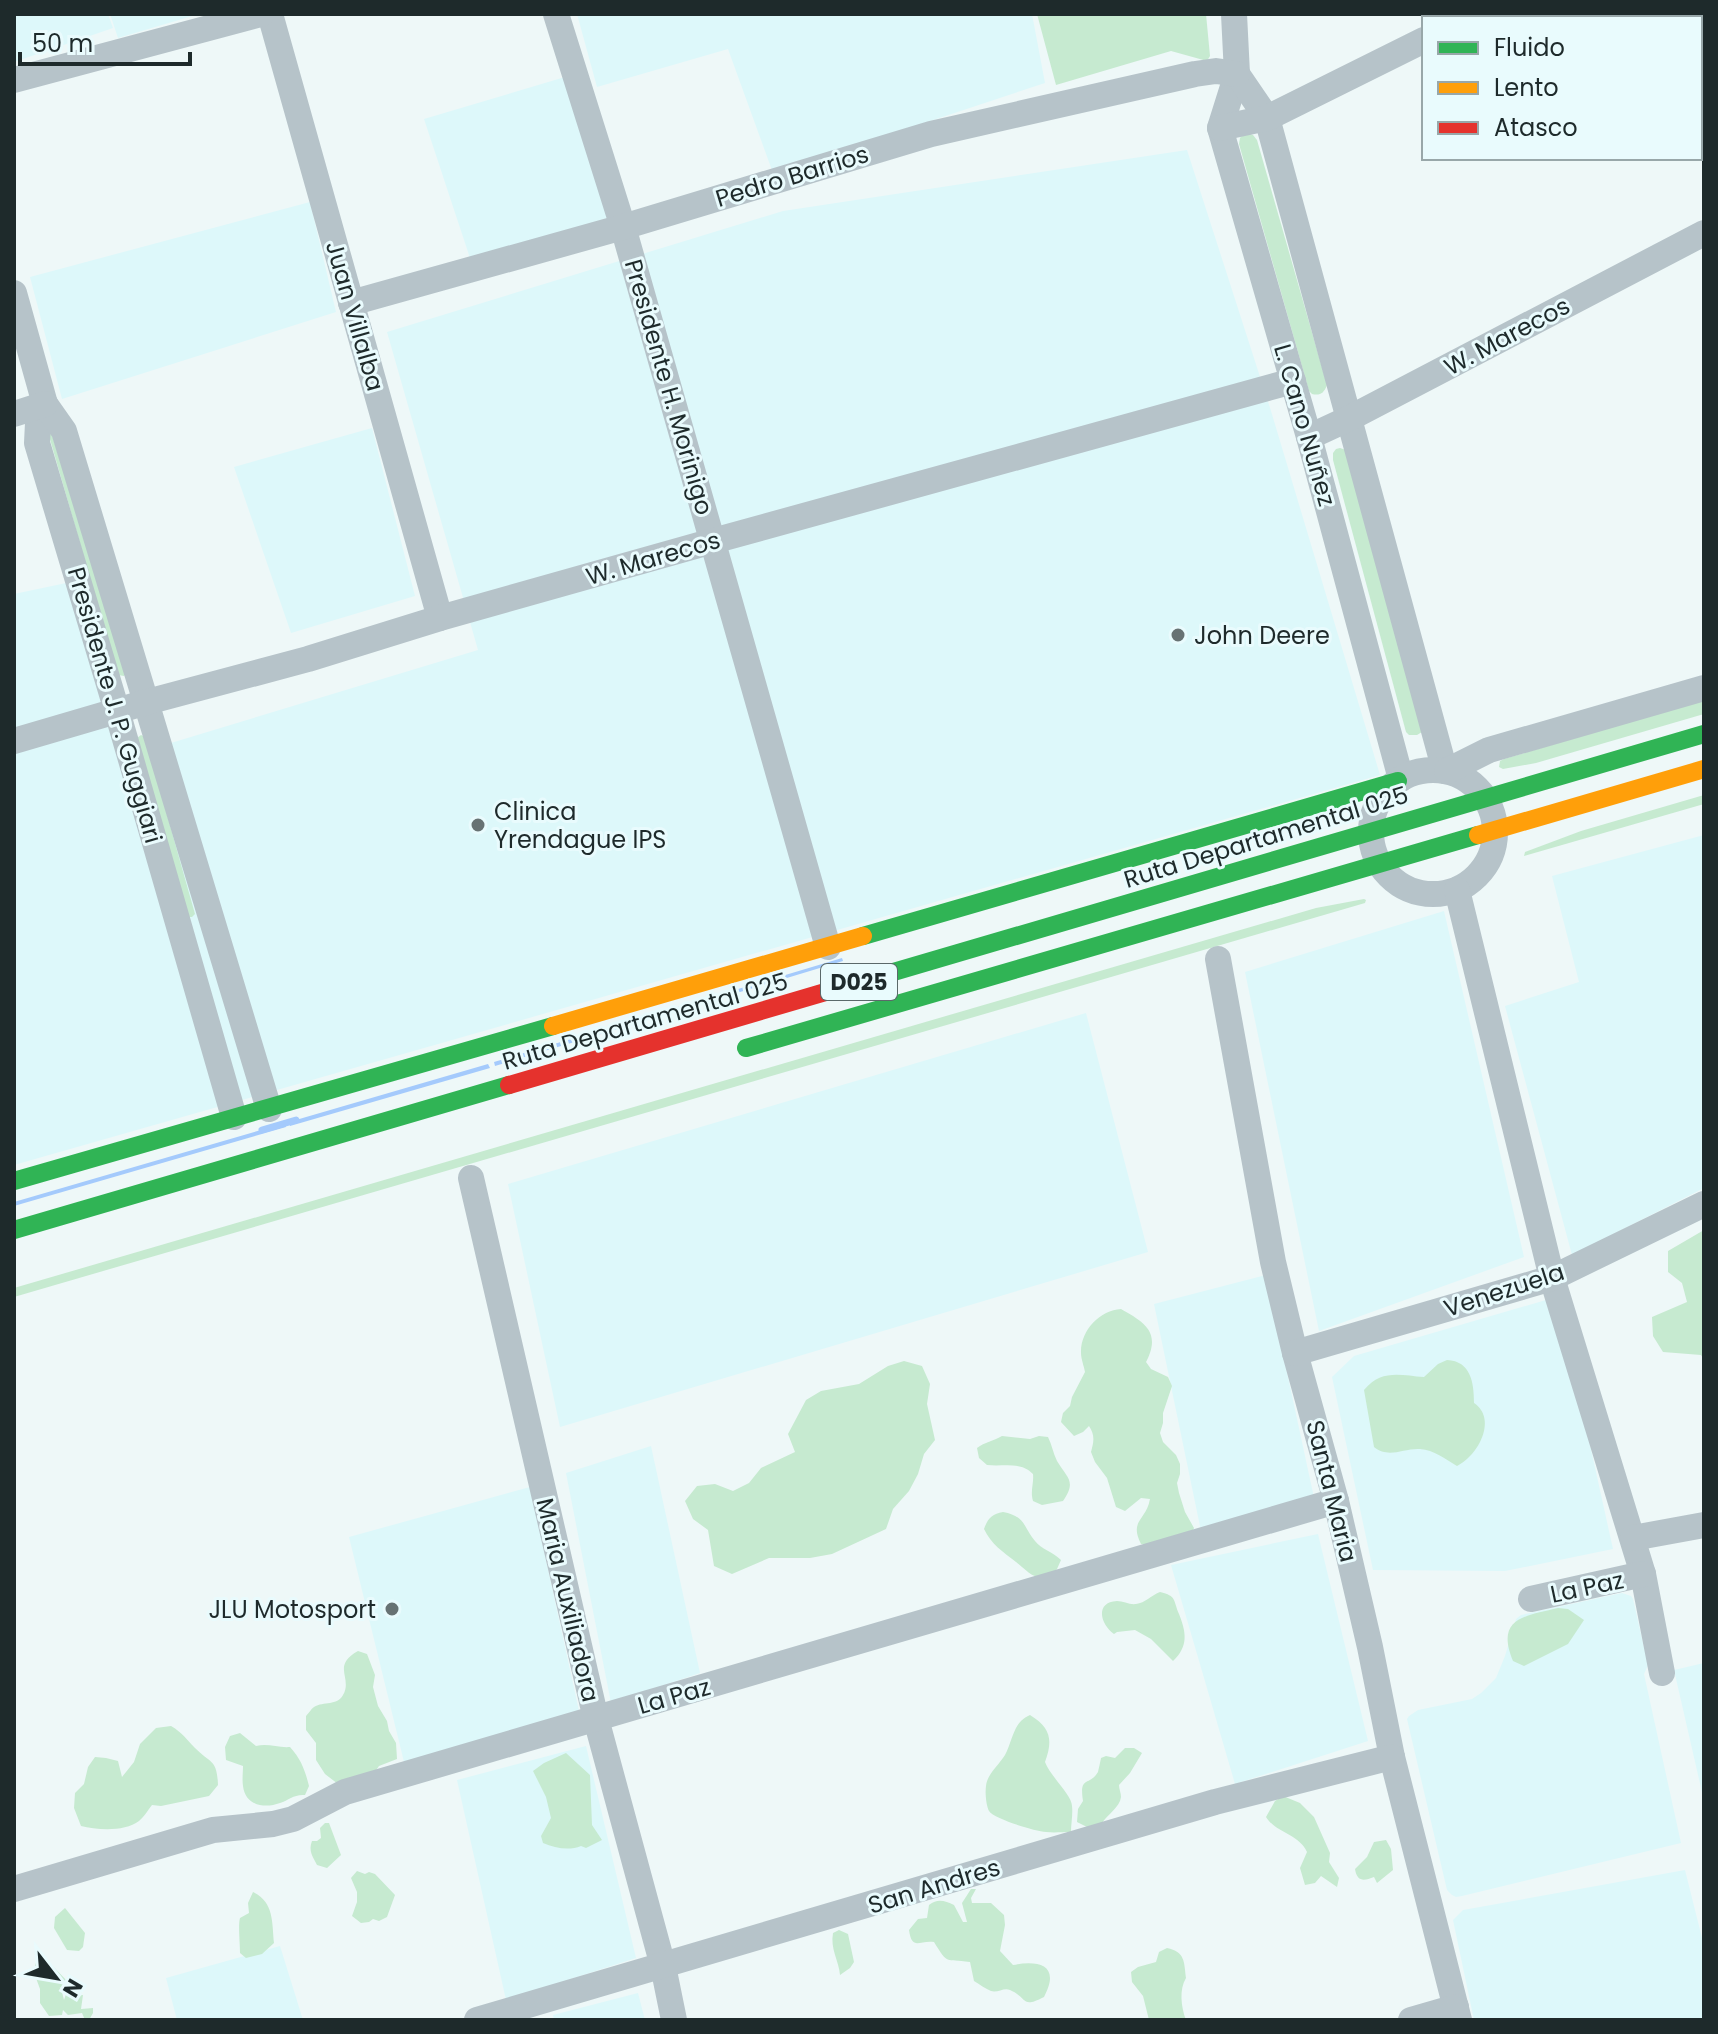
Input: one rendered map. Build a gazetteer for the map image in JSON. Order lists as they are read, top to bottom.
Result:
{
  "streets": {
    "main road": ["Ruta Departamental 025", "D025"],
    "street": [
      "Pedro Barrios",
      "Juan Villalba",
      "W. Marecos",
      "Presidente H. Morinigo",
      "L. Cano Nuñez",
      "Presidente J. P. Guggiari",
      "Venezuela",
      "Santa Maria",
      "La Paz",
      "Maria Auxiliadora",
      "San Andres"
    ]
  },
  "crossings": [
    ["Pedro Barrios", "Juan Villalba"],
    ["Pedro Barrios", "Presidente H. Morinigo"],
    ["Pedro Barrios", "L. Cano Nuñez"],
    ["Juan Villalba", "W. Marecos"],
    ["W. Marecos", "Presidente H. Morinigo"],
    ["W. Marecos", "L. Cano Nuñez"],
    ["W. Marecos", "Presidente J. P. Guggiari"],
    ["Venezuela", "Santa Maria"],
    ["Santa Maria", "La Paz"],
    ["Santa Maria", "San Andres"],
    ["La Paz", "Maria Auxiliadora"],
    ["Maria Auxiliadora", "San Andres"]
  ],
  "places": ["John Deere", "Clinica Yrendague IPS", "JLU Motosport"],
  "legend": ["Fluido", "Lento", "Atasco"],
  "scale_bar": "50 m",
  "north": "bottom right"
}
